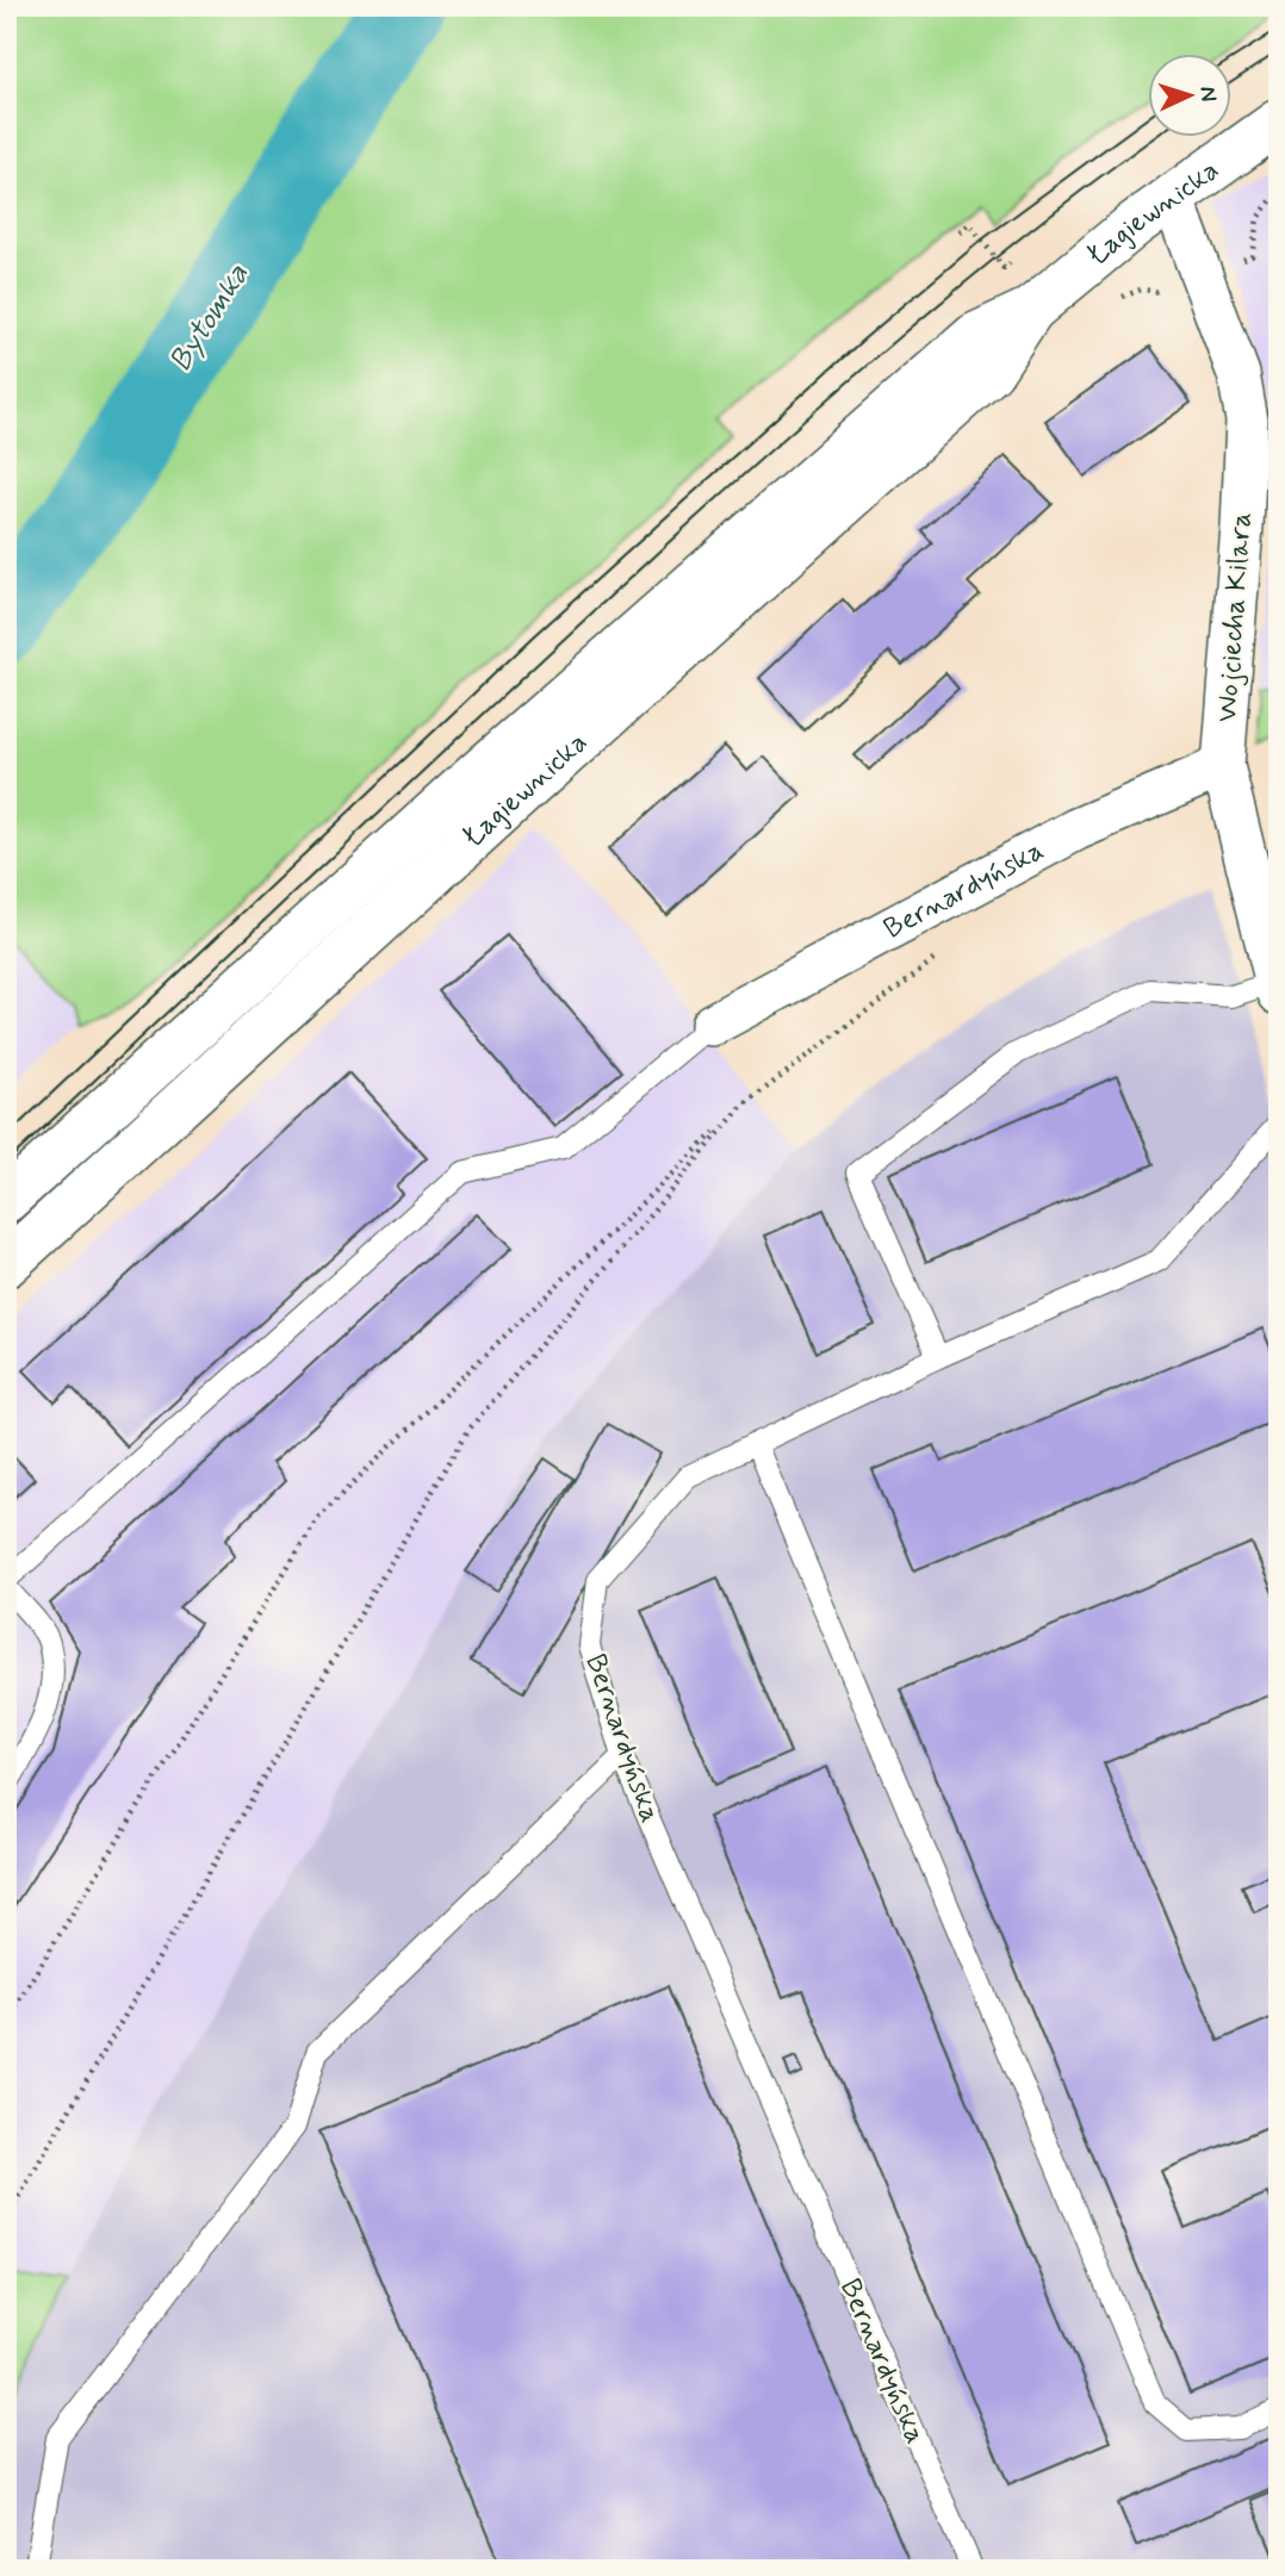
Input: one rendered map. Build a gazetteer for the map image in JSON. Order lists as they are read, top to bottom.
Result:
{
  "streets": {
    "main road": ["Łagiewnicka"],
    "street": ["Wojciecha Kilara", "Bernardyńska"]
  },
  "crossings": [
    ["Łagiewnicka", "Wojciecha Kilara"],
    ["Wojciecha Kilara", "Bernardyńska"]
  ],
  "water": ["Bytomka"],
  "north": "right"
}
